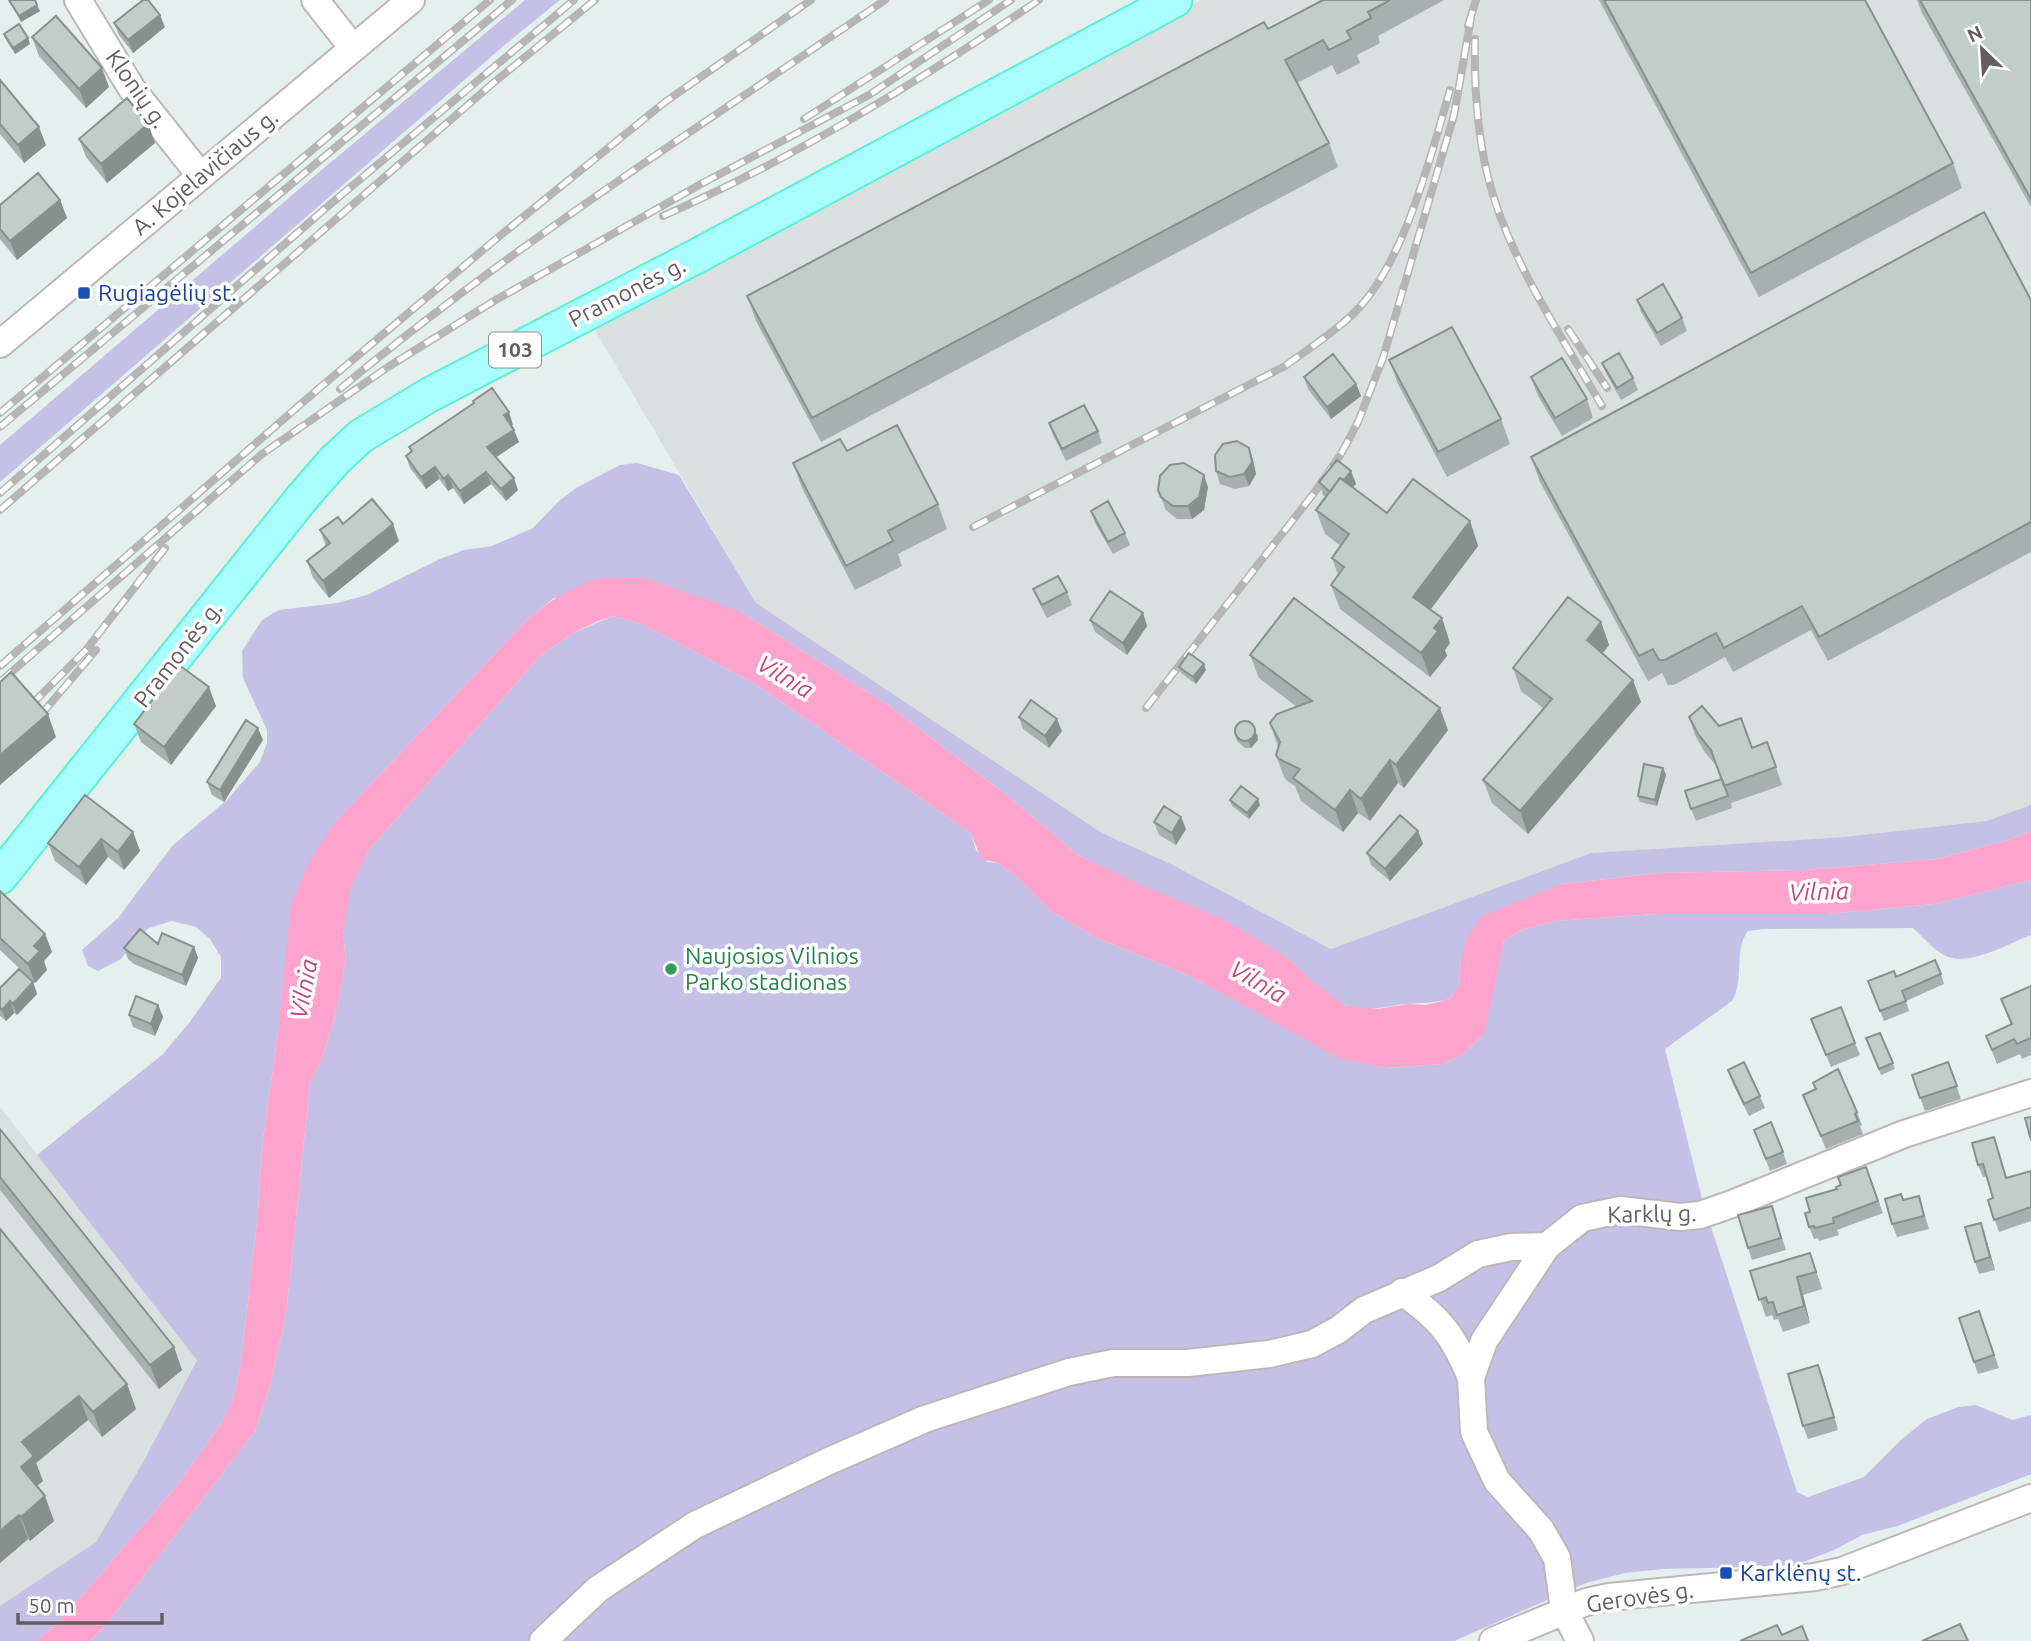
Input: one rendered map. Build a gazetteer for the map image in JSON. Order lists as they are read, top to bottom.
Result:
{
  "streets": {
    "main road": ["Pramonės g.", "103"],
    "street": [
      "Klonių g.",
      "A. Kojelavičiaus g.",
      "Karklų g.",
      "Gerovės g."
    ]
  },
  "crossings": [
    ["Klonių g.", "A. Kojelavičiaus g."],
    ["Karklų g.", "Gerovės g."]
  ],
  "water": ["Vilnia"],
  "places": {
    "transit": ["Rugiagėlių st.", "Karklėnų st."],
    "other": ["Naujosios Vilnios Parko stadionas"]
  },
  "scale_bar": "50 m",
  "north": "top left"
}
